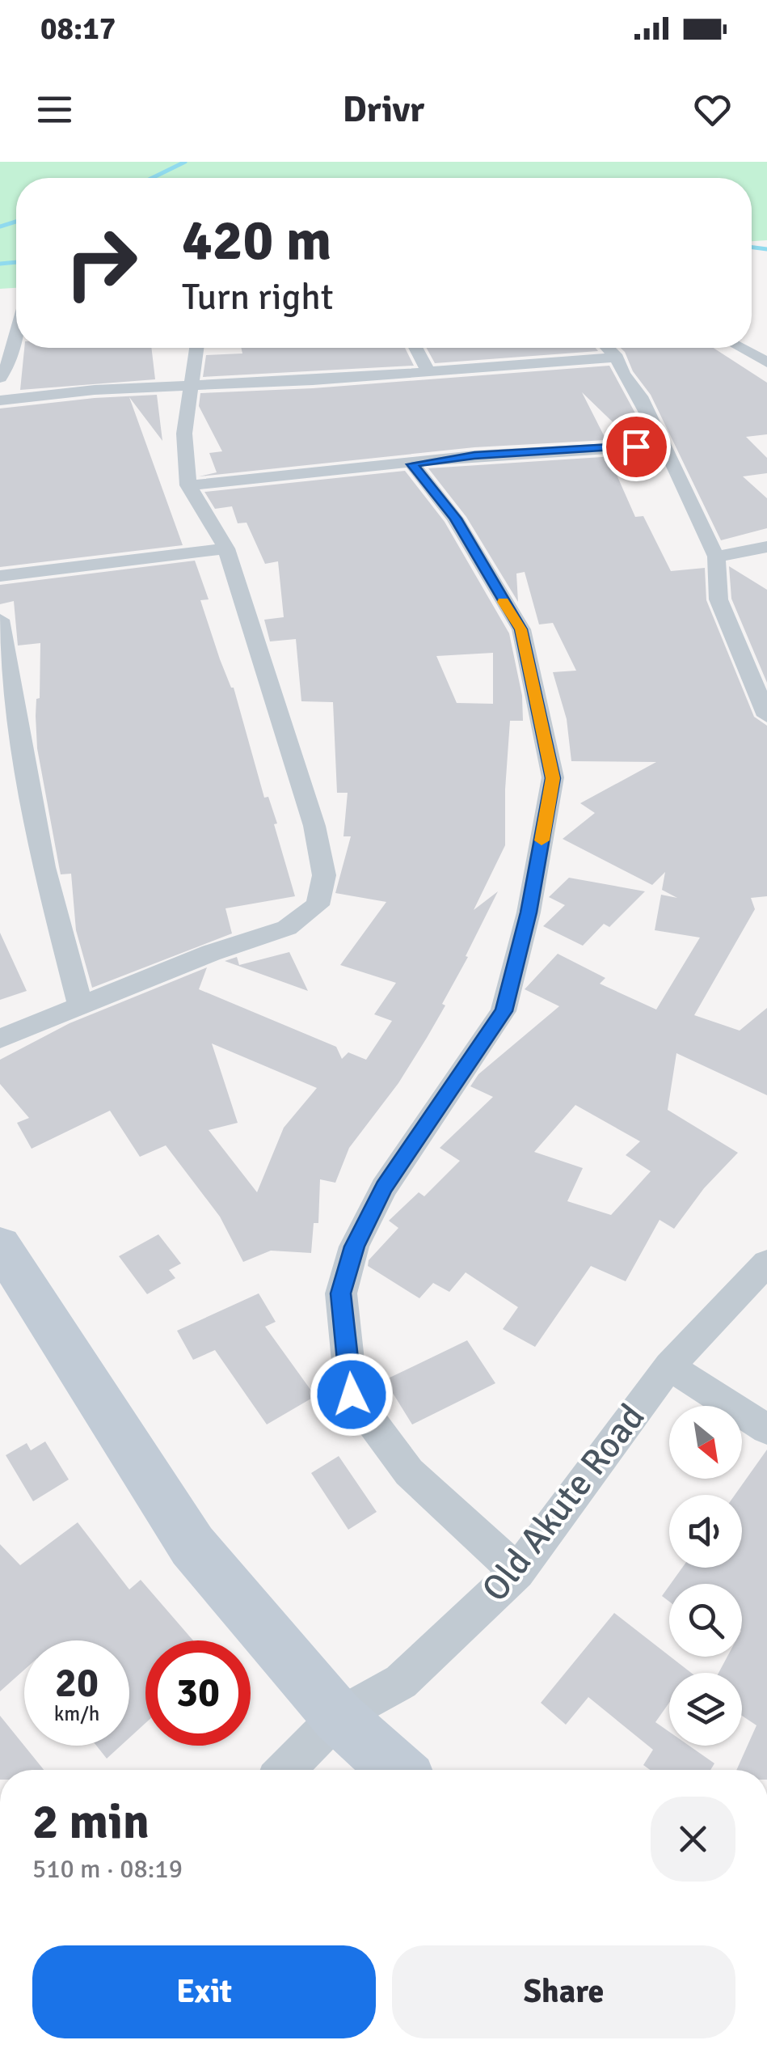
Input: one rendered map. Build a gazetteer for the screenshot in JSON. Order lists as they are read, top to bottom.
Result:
{
  "streets": {
    "street": ["Old Akute Road"]
  },
  "north": "bottom right",
  "page": {
    "status": "08:17",
    "header": "Drivr",
    "turn": ["420 m", "Turn right"],
    "speed": "20 km/h",
    "limit": "30",
    "heading": ["2 min", "510 m · 08:19"],
    "buttons": ["Exit", "Share"]
  }
}
